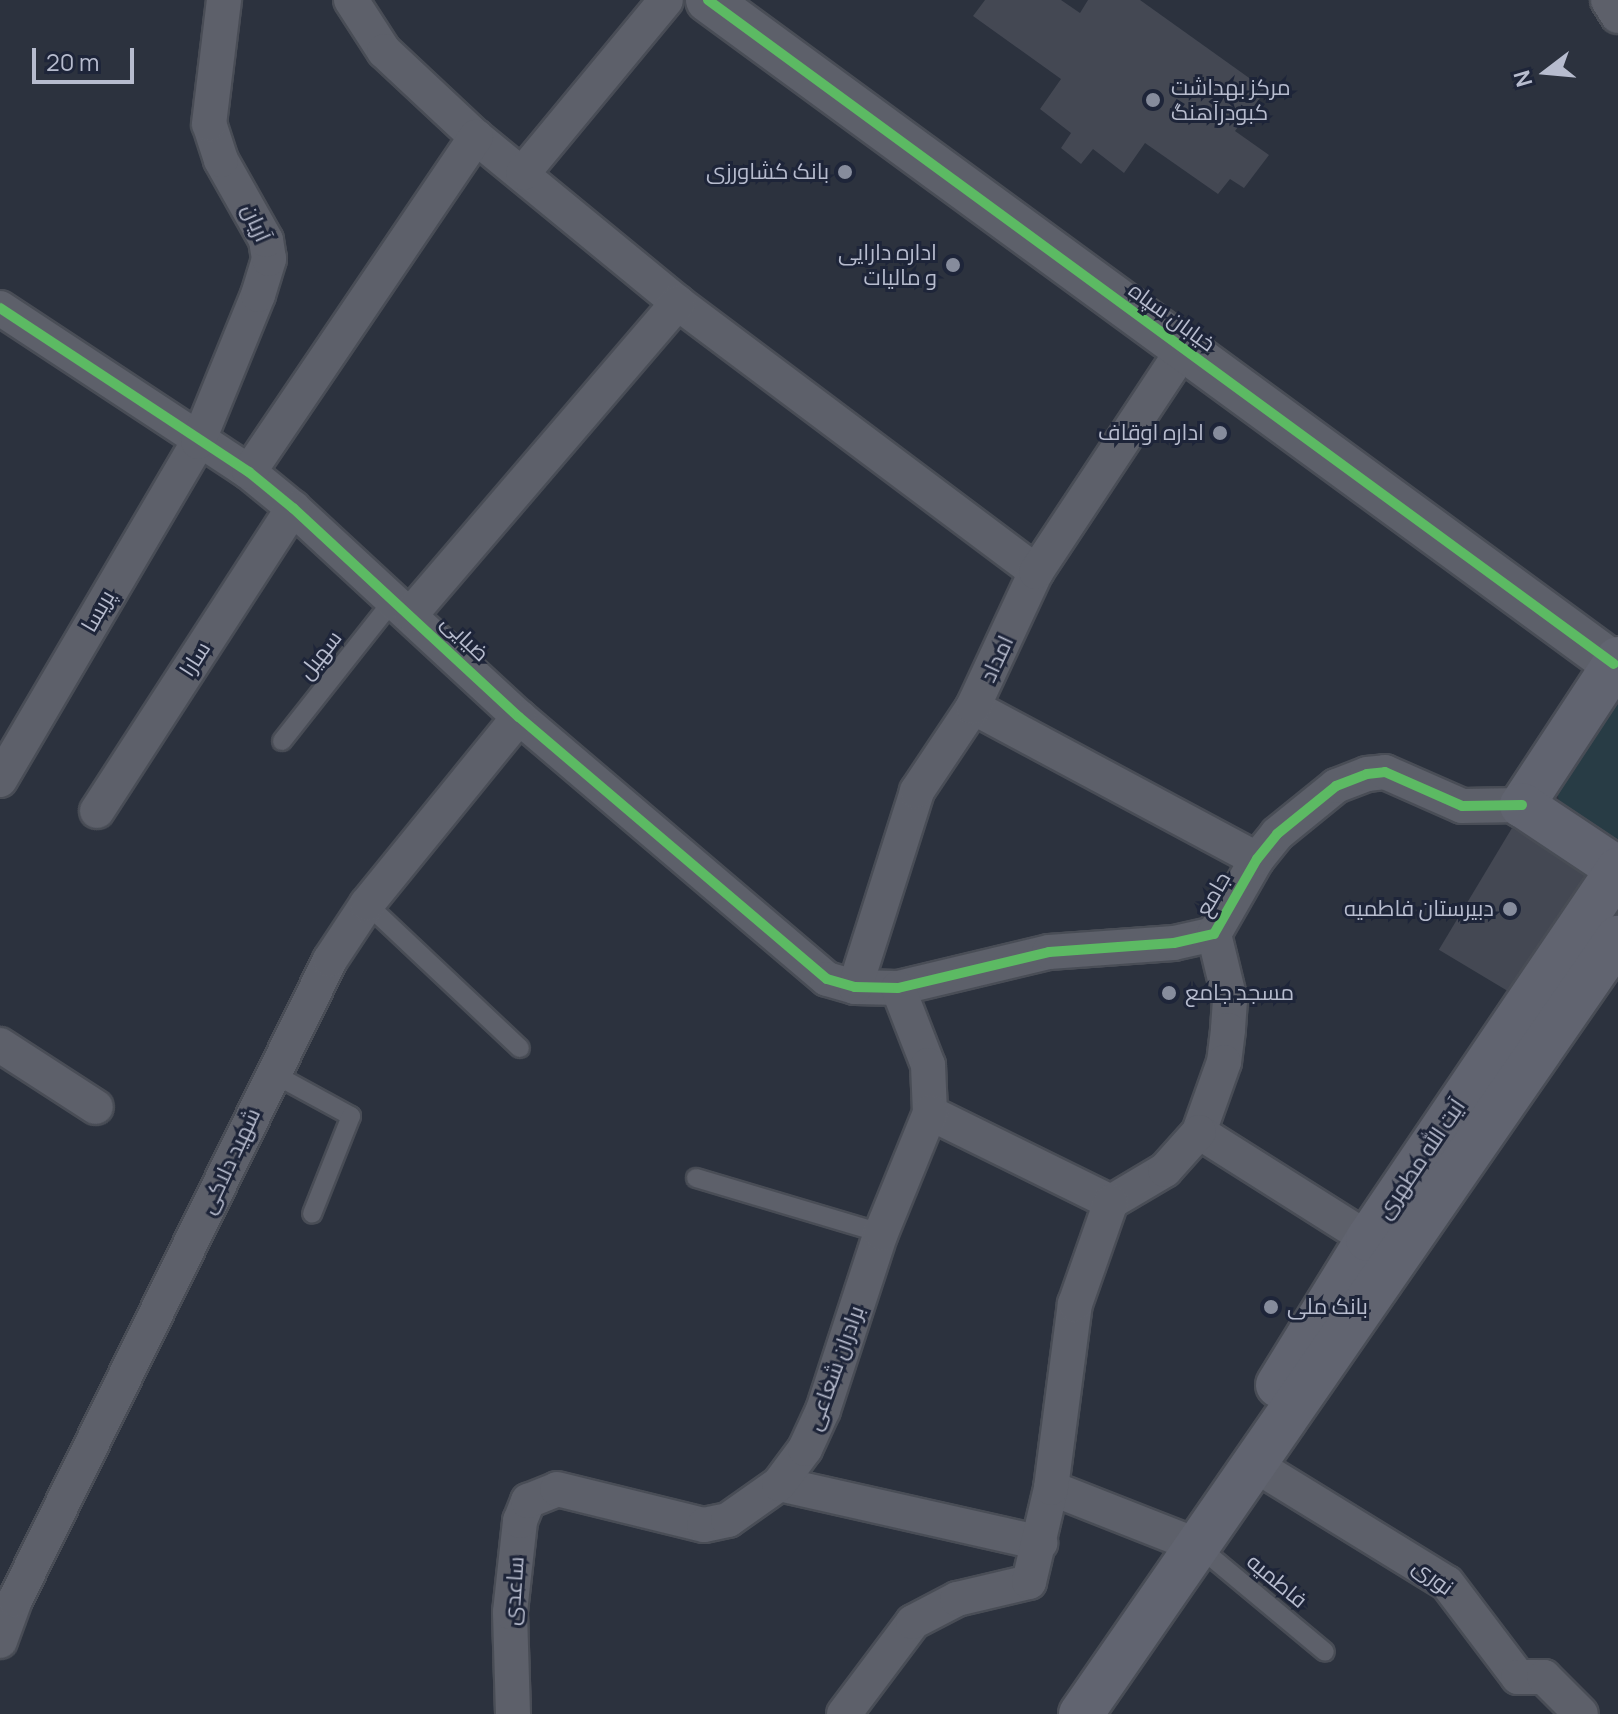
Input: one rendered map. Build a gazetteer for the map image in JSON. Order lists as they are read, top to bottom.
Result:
{
  "streets": {
    "main road": ["آیت الله مطهری"],
    "street": [
      "آریان",
      "خیابان سپاه",
      "پریسا",
      "ضیایی",
      "سارا",
      "امداد",
      "جامع",
      "شهید دلاکی",
      "برادران شعاعی",
      "نوری",
      "ساعدی"
    ],
    "lane": ["سهیل", "فاطمیه"]
  },
  "crossings": [
    ["آریان", "پریسا"],
    ["آریان", "ضیایی"],
    ["خیابان سپاه", "امداد"],
    ["پریسا", "ضیایی"],
    ["ضیایی", "سهیل"],
    ["ضیایی", "سارا"],
    ["ضیایی", "امداد"],
    ["ضیایی", "جامع"],
    ["ضیایی", "شهید دلاکی"],
    ["آیت الله مطهری", "نوری"],
    ["آیت الله مطهری", "فاطمیه"],
    ["برادران شعاعی", "ساعدی"]
  ],
  "places": [
    "مرکز بهداشت کبودرآهنگ",
    "بانک کشاورزی",
    "اداره دارایی و مالیات",
    "اداره اوقاف",
    "دبیرستان فاطمیه",
    "مسجد جامع",
    "بانک ملی"
  ],
  "scale_bar": "20 m",
  "north": "left"
}
